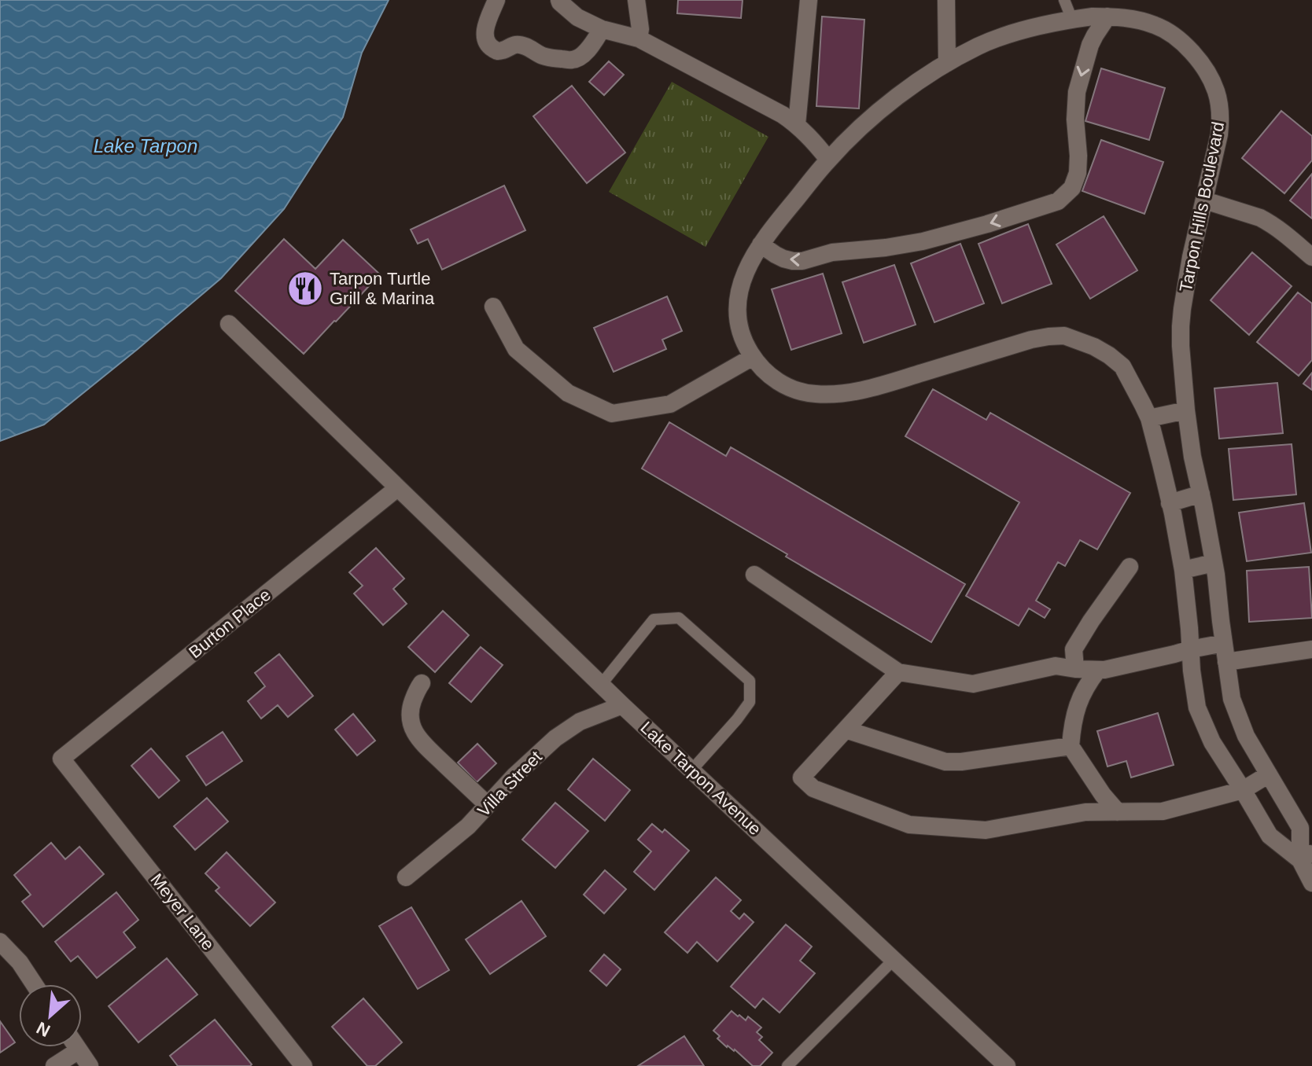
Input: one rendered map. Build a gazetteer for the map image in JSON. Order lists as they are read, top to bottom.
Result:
{
  "streets": {
    "street": [
      "Tarpon Hills Boulevard",
      "Burton Place",
      "Lake Tarpon Avenue",
      "Villa Street",
      "Meyer Lane"
    ]
  },
  "crossings": [
    ["Burton Place", "Lake Tarpon Avenue"],
    ["Burton Place", "Meyer Lane"],
    ["Lake Tarpon Avenue", "Villa Street"]
  ],
  "water": ["Lake Tarpon"],
  "places": {
    "restaurant": ["Tarpon Turtle Grill & Marina"]
  },
  "north": "bottom left"
}
